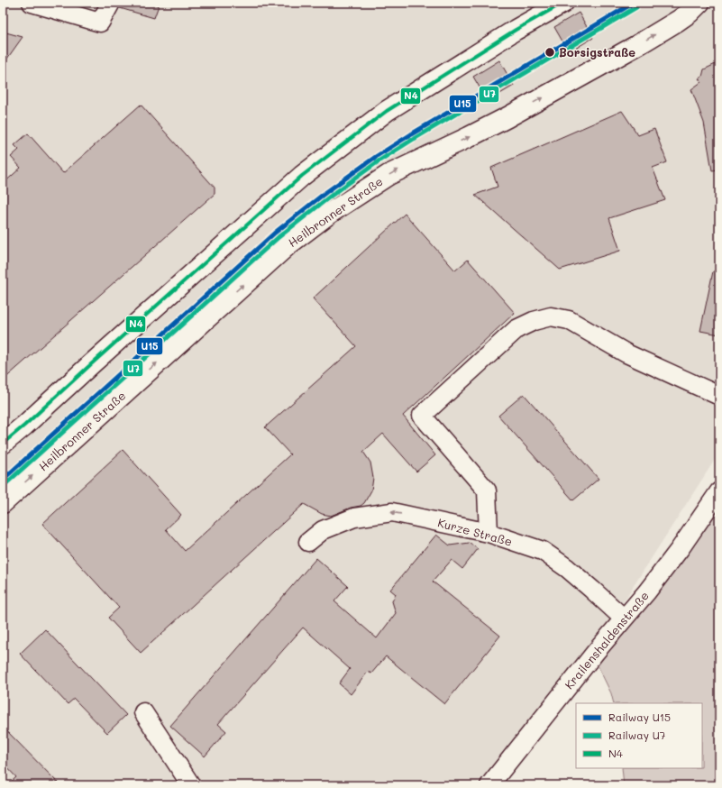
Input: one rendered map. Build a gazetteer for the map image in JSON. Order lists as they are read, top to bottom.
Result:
{
  "streets": {
    "main road": ["Heilbronner Straße"],
    "street": ["Kurze Straße", "Krailenshaldenstraße"]
  },
  "crossings": [
    ["Kurze Straße", "Krailenshaldenstraße"]
  ],
  "one_way": ["Kurze Straße"],
  "places": ["Borsigstraße"],
  "lines": ["rail line U15", "transit line N4", "rail line U7"],
  "legend": ["Railway U15", "Railway U7", "N4"]
}
